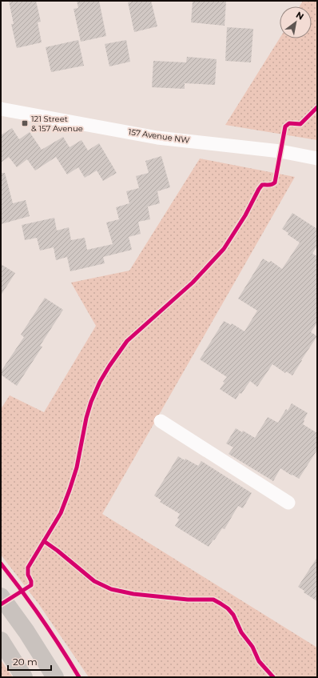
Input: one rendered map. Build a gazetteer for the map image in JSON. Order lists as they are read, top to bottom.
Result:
{
  "streets": {
    "street": ["157 Avenue NW"]
  },
  "places": {
    "transit": ["121 Street & 157 Avenue"]
  },
  "scale_bar": "20 m",
  "north": "top right"
}
